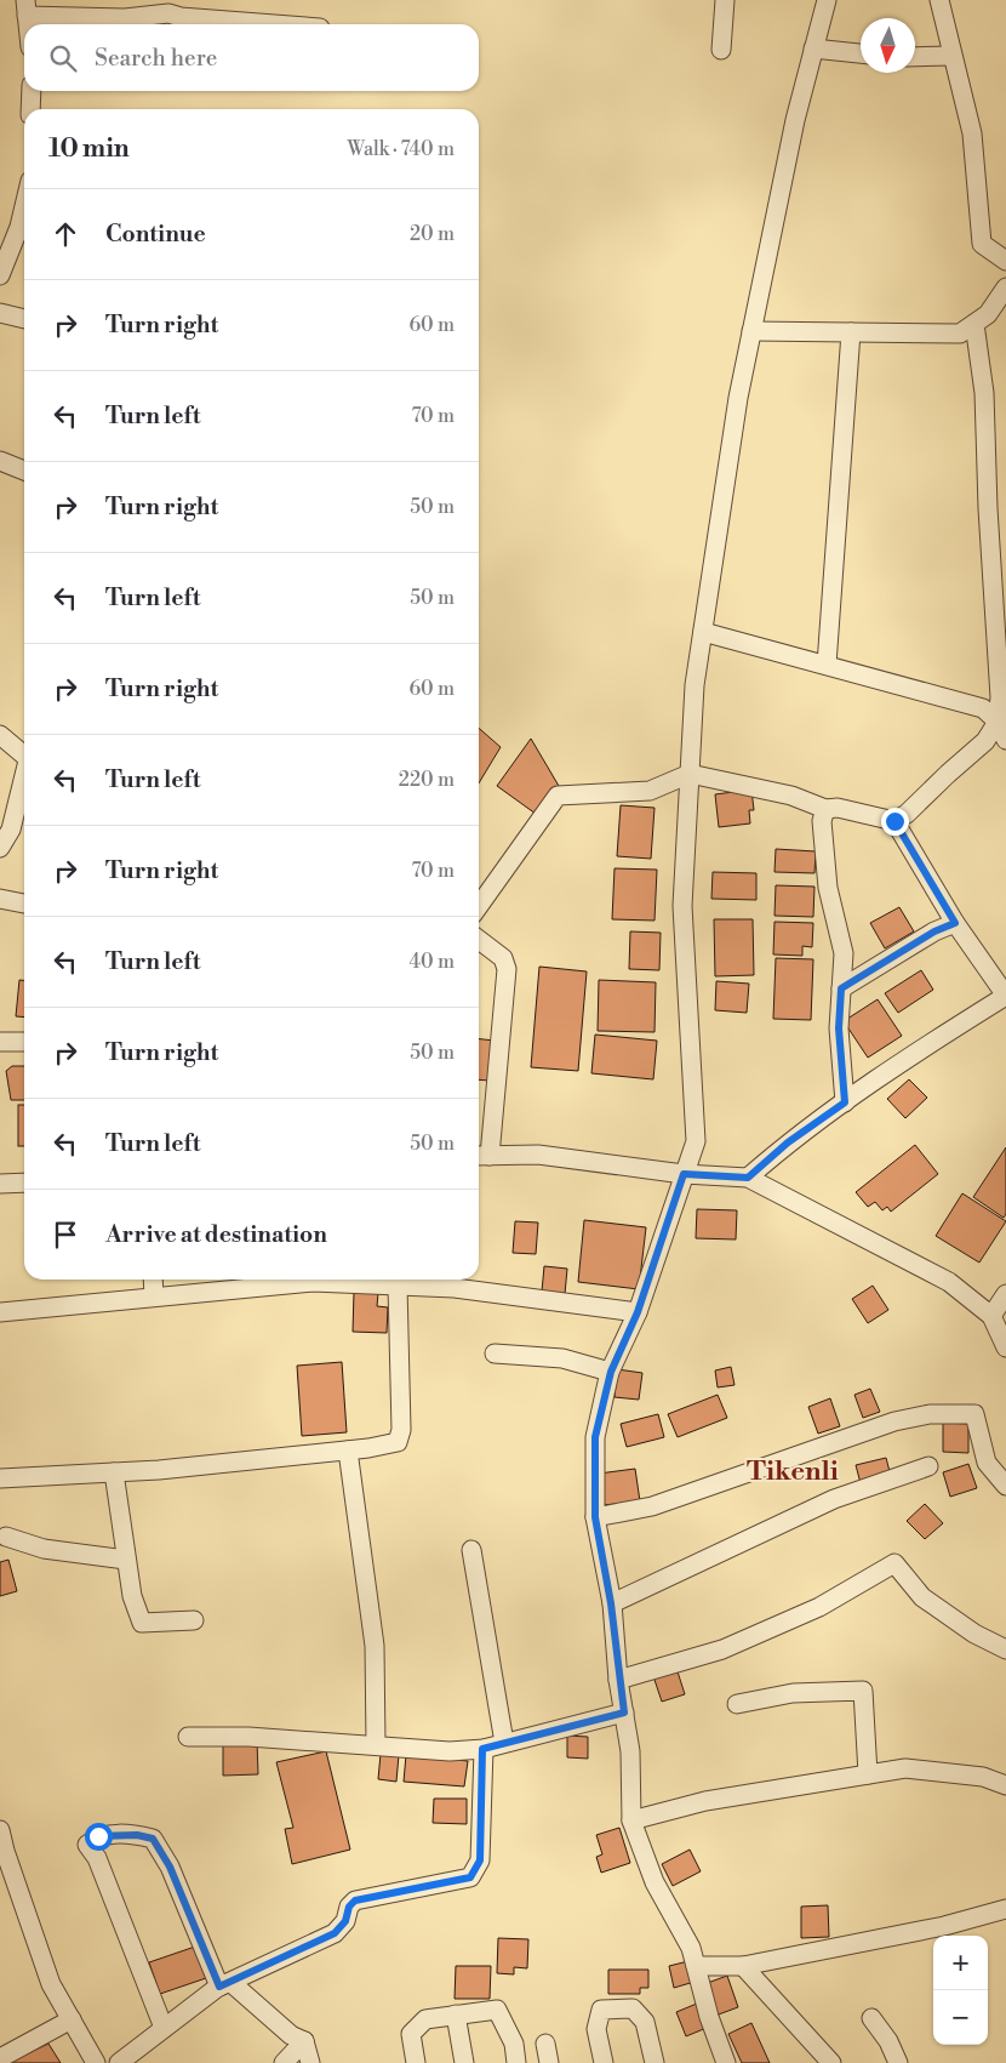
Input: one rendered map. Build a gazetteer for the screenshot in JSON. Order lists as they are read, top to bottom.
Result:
{
  "districts": ["Tikenli"],
  "north": "bottom",
  "page": {
    "search": "Search here",
    "heading": ["10 min", "Walk · 740 m"],
    "list": [
      ["Continue", "20 m"],
      ["Turn right", "60 m"],
      ["Turn left", "70 m"],
      ["Turn right", "50 m"],
      ["Turn left", "50 m"],
      ["Turn right", "60 m"],
      ["Turn left", "220 m"],
      ["Turn right", "70 m"],
      ["Turn left", "40 m"],
      ["Turn right", "50 m"],
      ["Turn left", "50 m"],
      "Arrive at destination"
    ],
    "map_buttons": ["+", "−"]
  }
}
